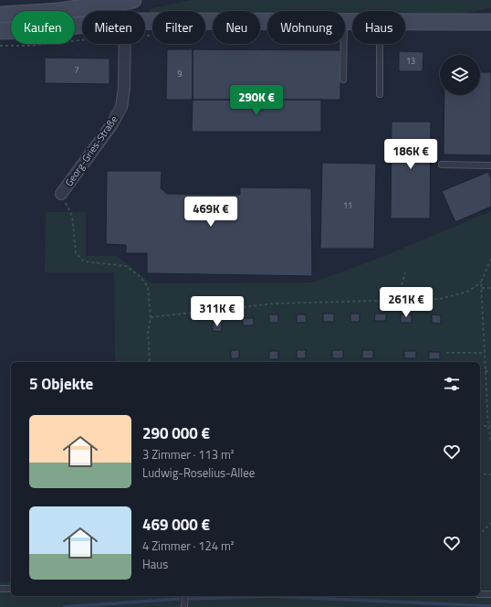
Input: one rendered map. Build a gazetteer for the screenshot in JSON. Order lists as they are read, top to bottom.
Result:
{
  "streets": {
    "main road": ["Georg-Gries-Straße"]
  },
  "house_numbers": [
    "13",
    "7",
    "9",
    "11"
  ],
  "page": {
    "chip": [
      "Kaufen",
      "Mieten",
      "Filter",
      "Neu",
      "Wohnung",
      "Haus"
    ],
    "price": [
      "290K €",
      "186K €",
      "469K €",
      "261K €",
      "311K €"
    ],
    "heading": "5 Objekte",
    "list": [
      {
        "name": "290 000 €",
        "note": "3 Zimmer · 113 m² · Ludwig-Roselius-Allee"
      },
      {
        "name": "469 000 €",
        "note": "4 Zimmer · 124 m² · Haus"
      }
    ]
  }
}
